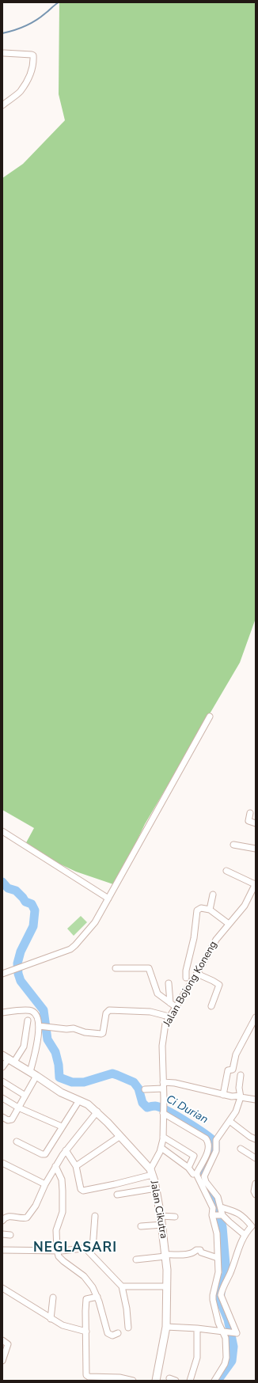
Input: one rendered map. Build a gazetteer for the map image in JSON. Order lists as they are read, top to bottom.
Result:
{
  "streets": {
    "main road": ["Jalan Cikutra"],
    "street": ["Jalan Bojong Koneng"]
  },
  "crossings": [
    ["Jalan Bojong Koneng", "Jalan Cikutra"]
  ],
  "districts": ["NEGLASARI"],
  "water": ["Ci Durian"]
}
